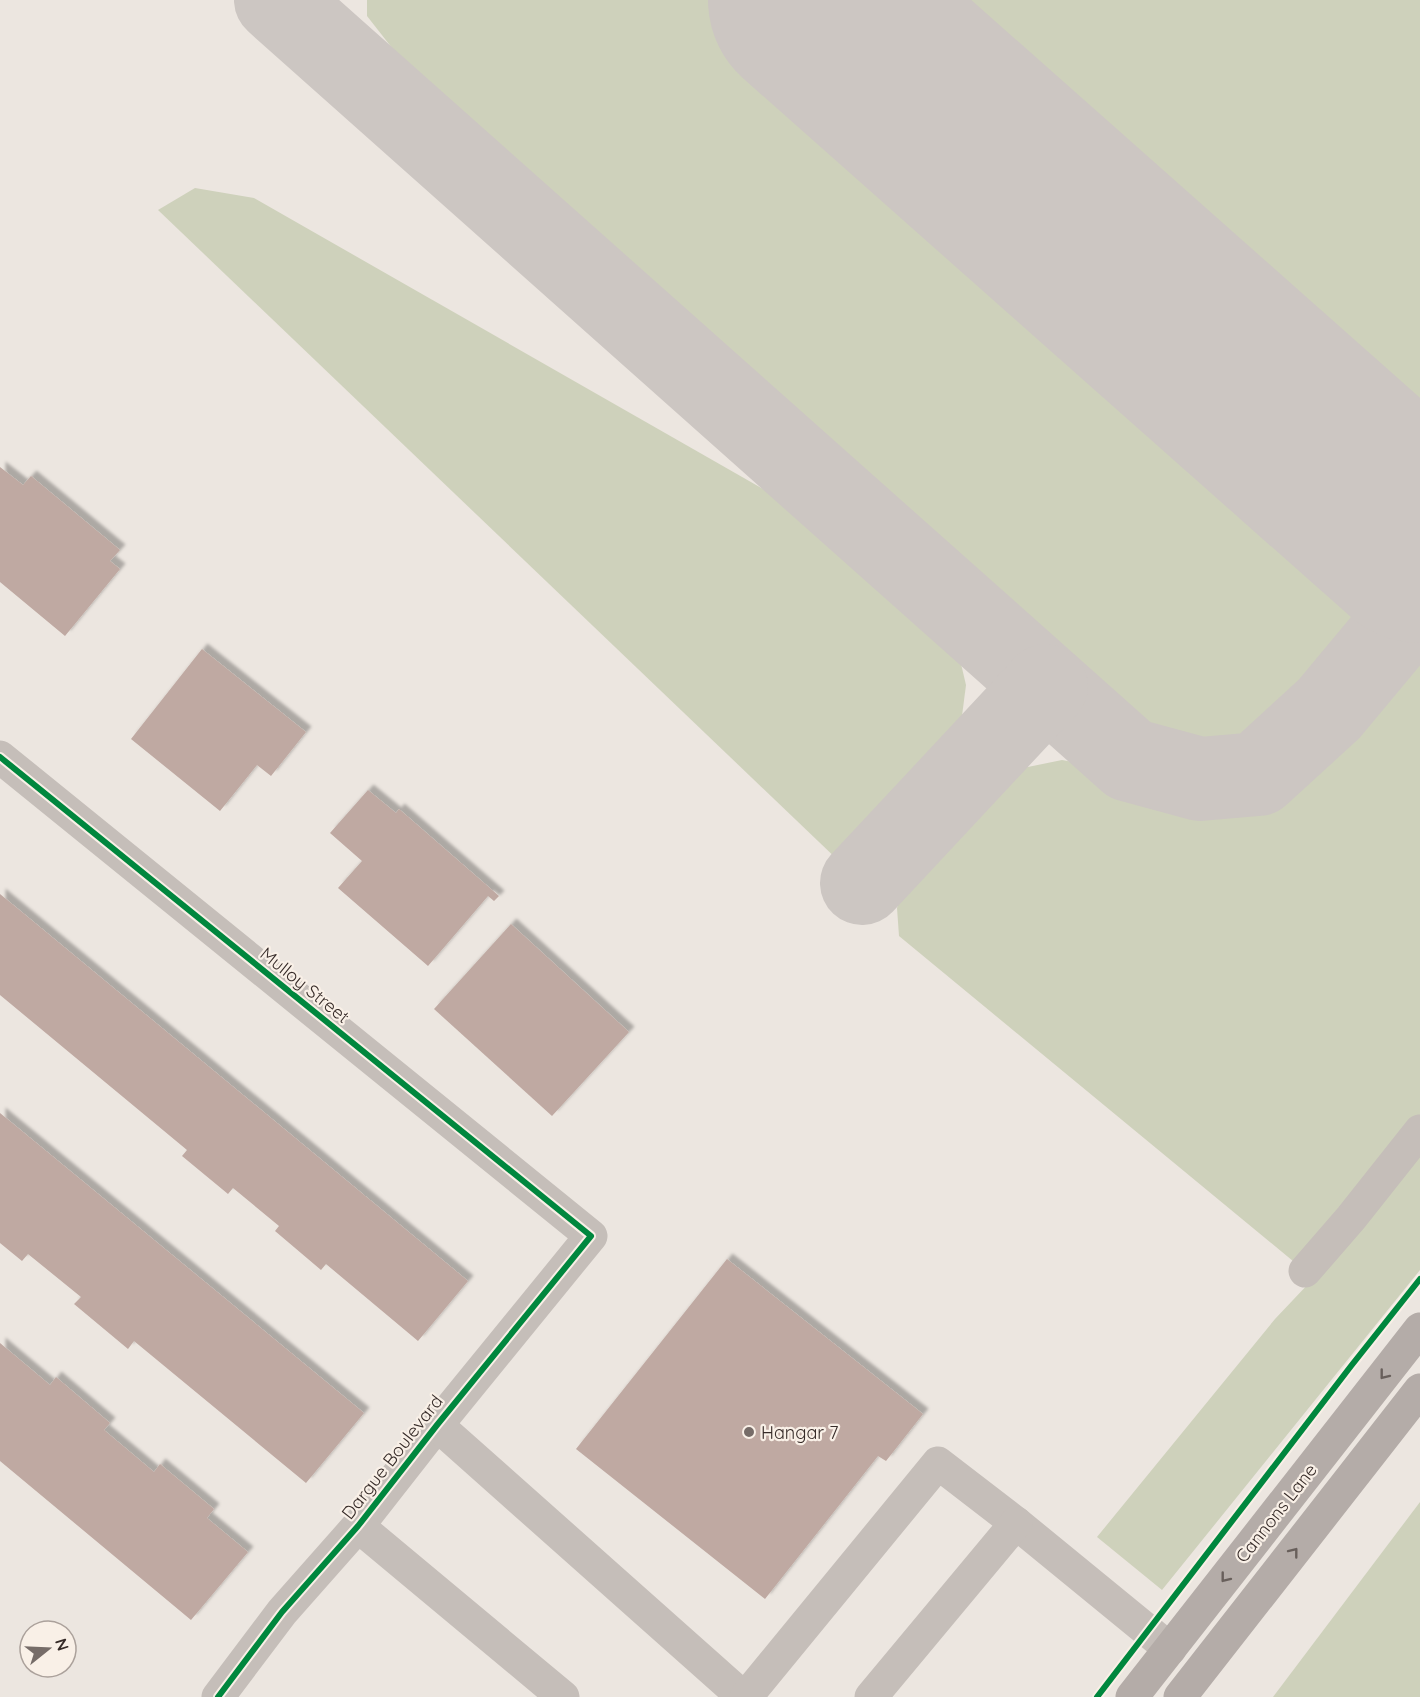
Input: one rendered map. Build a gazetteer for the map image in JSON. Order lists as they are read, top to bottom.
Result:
{
  "streets": {
    "main road": ["Cannons Lane"],
    "street": ["Mulloy Street", "Dargue Boulevard"]
  },
  "crossings": [
    ["Mulloy Street", "Dargue Boulevard"]
  ],
  "places": ["Hangar 7"],
  "north": "right"
}
